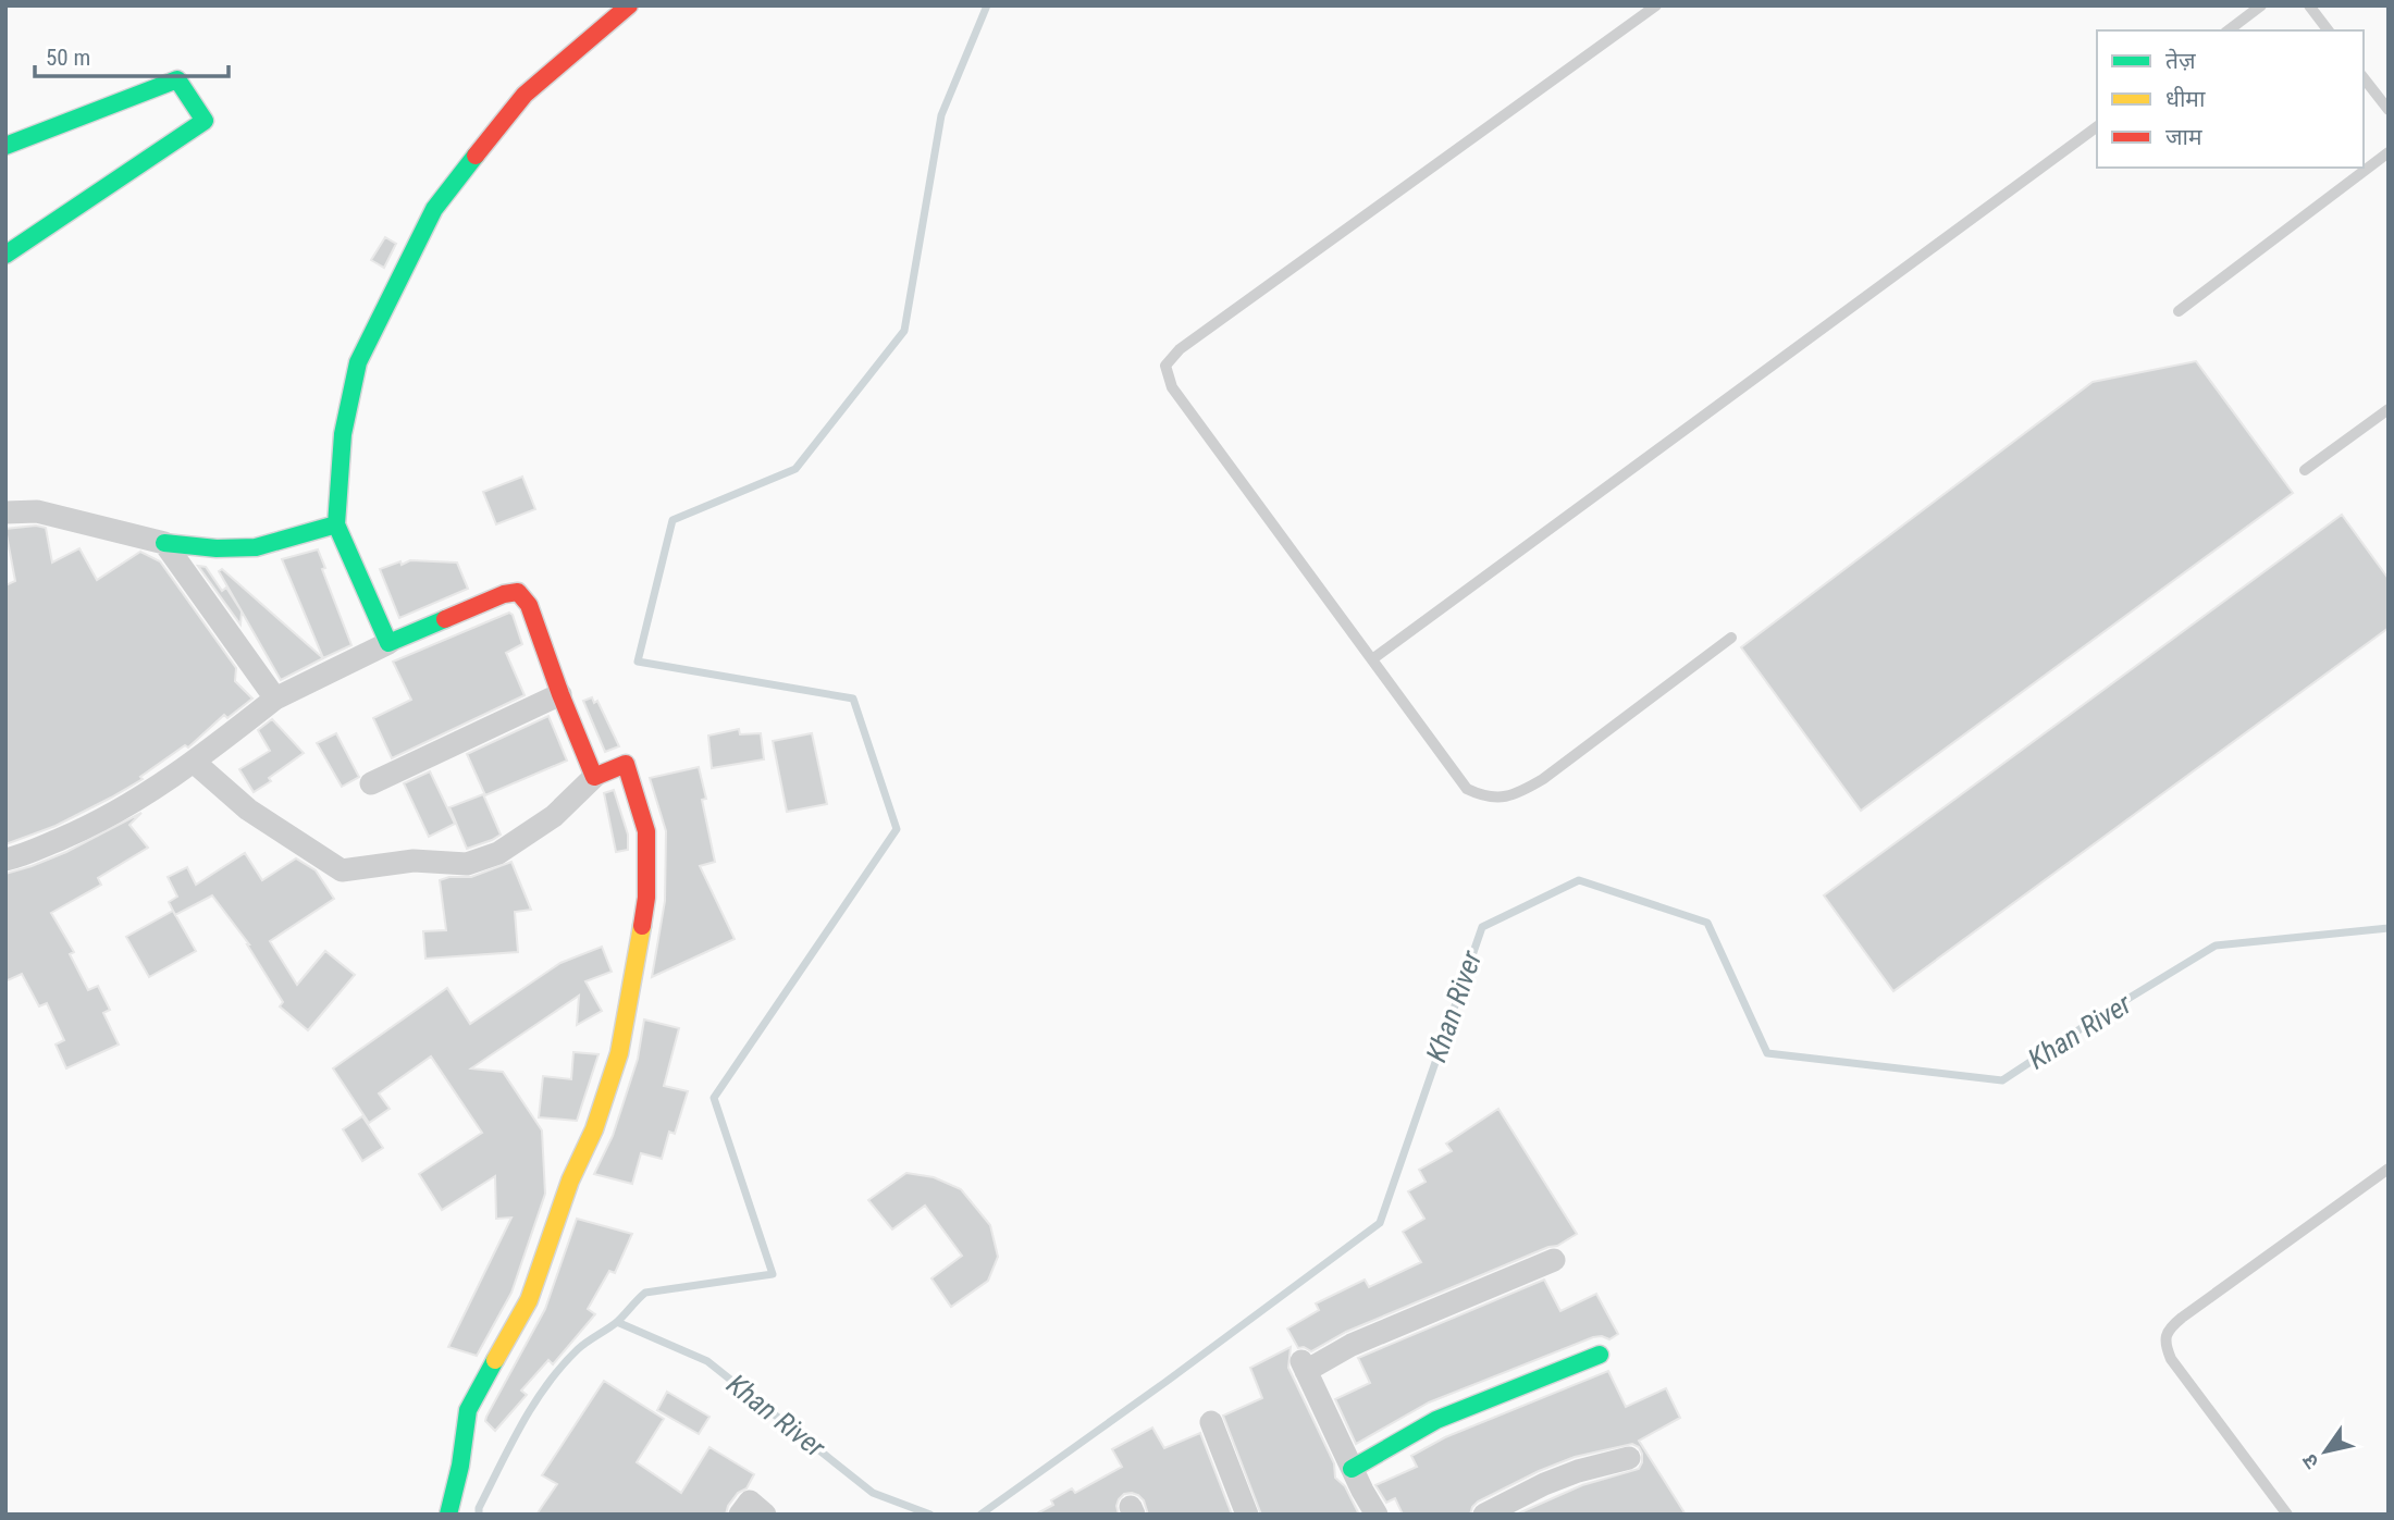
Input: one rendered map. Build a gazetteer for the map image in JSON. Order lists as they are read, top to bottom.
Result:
{
  "water": ["Khan River"],
  "legend": ["तेज़", "धीमा", "जाम"],
  "scale_bar": "50 m",
  "north": "bottom left"
}
